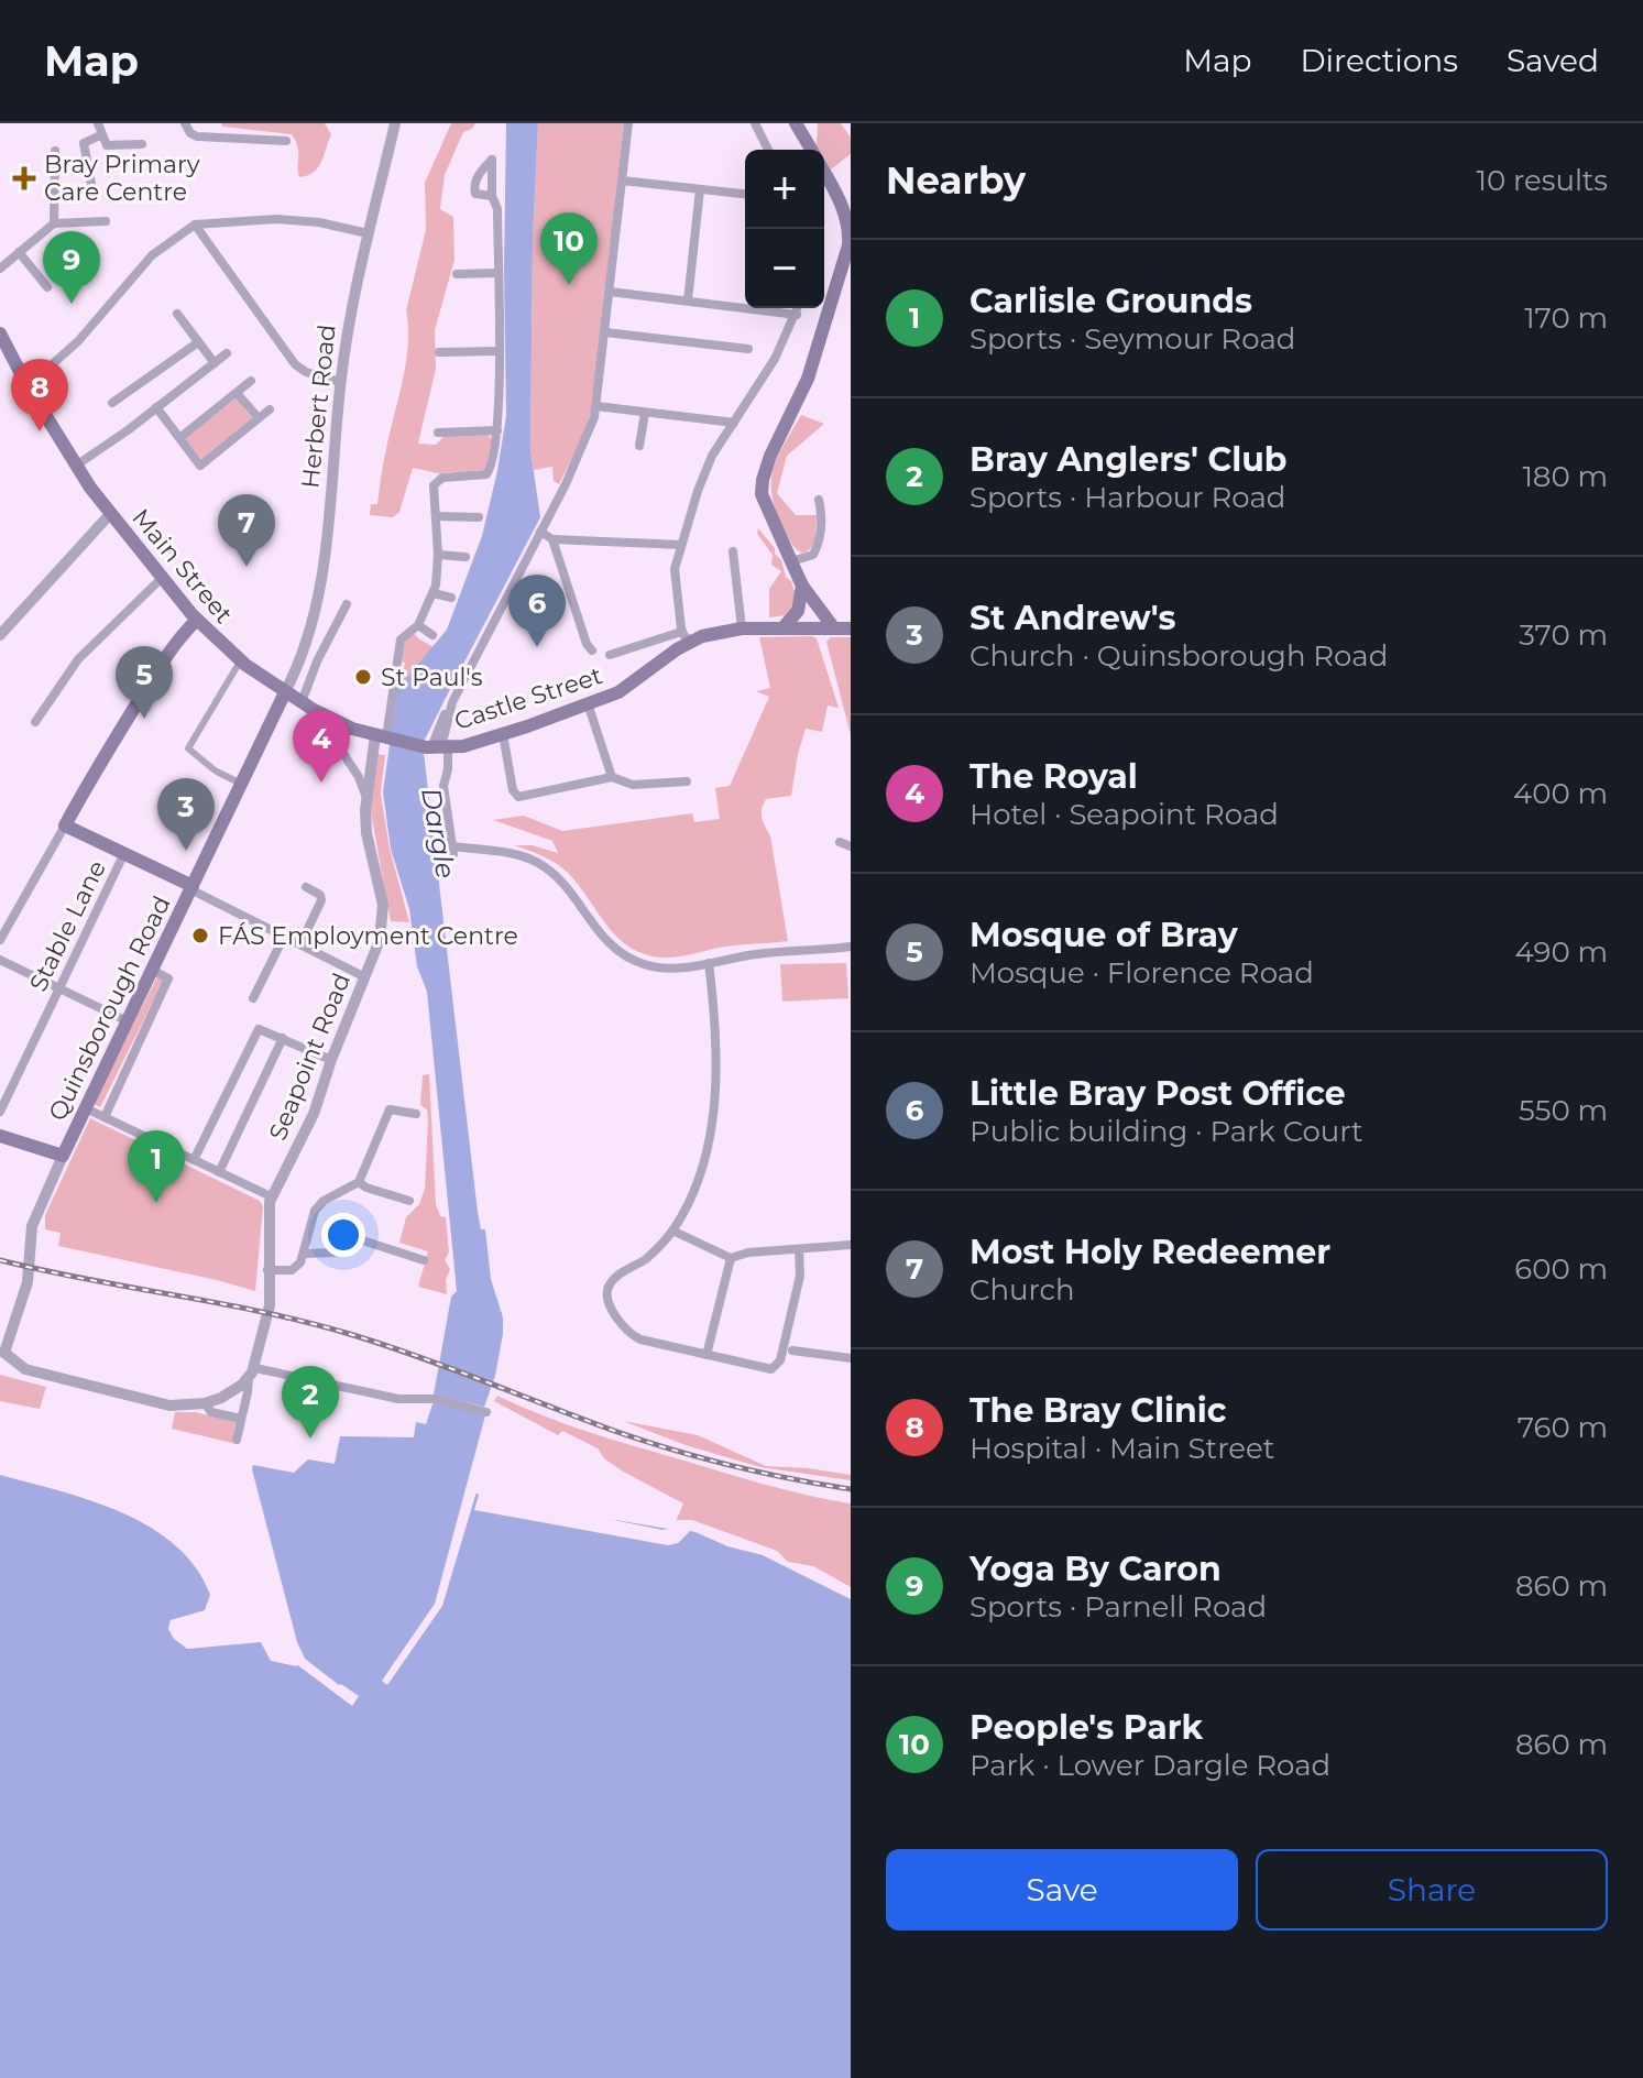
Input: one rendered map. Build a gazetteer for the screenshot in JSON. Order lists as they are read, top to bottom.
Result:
{
  "streets": {
    "main road": ["Main Street", "Castle Street", "Quinsborough Road"],
    "street": ["Herbert Road", "Stable Lane", "Seapoint Road"]
  },
  "crossings": [
    ["Herbert Road", "Main Street"],
    ["Herbert Road", "Quinsborough Road"],
    ["Main Street", "Castle Street"],
    ["Main Street", "Quinsborough Road"],
    ["Main Street", "Seapoint Road"]
  ],
  "water": ["Dargle"],
  "places": {
    "health": ["Bray Primary Care Centre"],
    "other": ["St Paul's", "FÁS Employment Centre"]
  },
  "page": {
    "header": "Map",
    "nav": ["Map", "Directions", "Saved"],
    "heading": ["Nearby", "10 results"],
    "map_buttons": ["+", "−"],
    "pins": [
      "10",
      "9",
      "8",
      "7",
      "6",
      "5",
      "4",
      "3",
      "1",
      "2"
    ],
    "list": [
      {
        "mark": "1",
        "name": "Carlisle Grounds",
        "note": "Sports · Seymour Road",
        "value": "170 m"
      },
      {
        "mark": "2",
        "name": "Bray Anglers' Club",
        "note": "Sports · Harbour Road",
        "value": "180 m"
      },
      {
        "mark": "3",
        "name": "St Andrew's",
        "note": "Church · Quinsborough Road",
        "value": "370 m"
      },
      {
        "mark": "4",
        "name": "The Royal",
        "note": "Hotel · Seapoint Road",
        "value": "400 m"
      },
      {
        "mark": "5",
        "name": "Mosque of Bray",
        "note": "Mosque · Florence Road",
        "value": "490 m"
      },
      {
        "mark": "6",
        "name": "Little Bray Post Office",
        "note": "Public building · Park Court",
        "value": "550 m"
      },
      {
        "mark": "7",
        "name": "Most Holy Redeemer",
        "note": "Church",
        "value": "600 m"
      },
      {
        "mark": "8",
        "name": "The Bray Clinic",
        "note": "Hospital · Main Street",
        "value": "760 m"
      },
      {
        "mark": "9",
        "name": "Yoga By Caron",
        "note": "Sports · Parnell Road",
        "value": "860 m"
      },
      {
        "mark": "10",
        "name": "People's Park",
        "note": "Park · Lower Dargle Road",
        "value": "860 m"
      }
    ],
    "buttons": ["Save", "Share"]
  }
}
